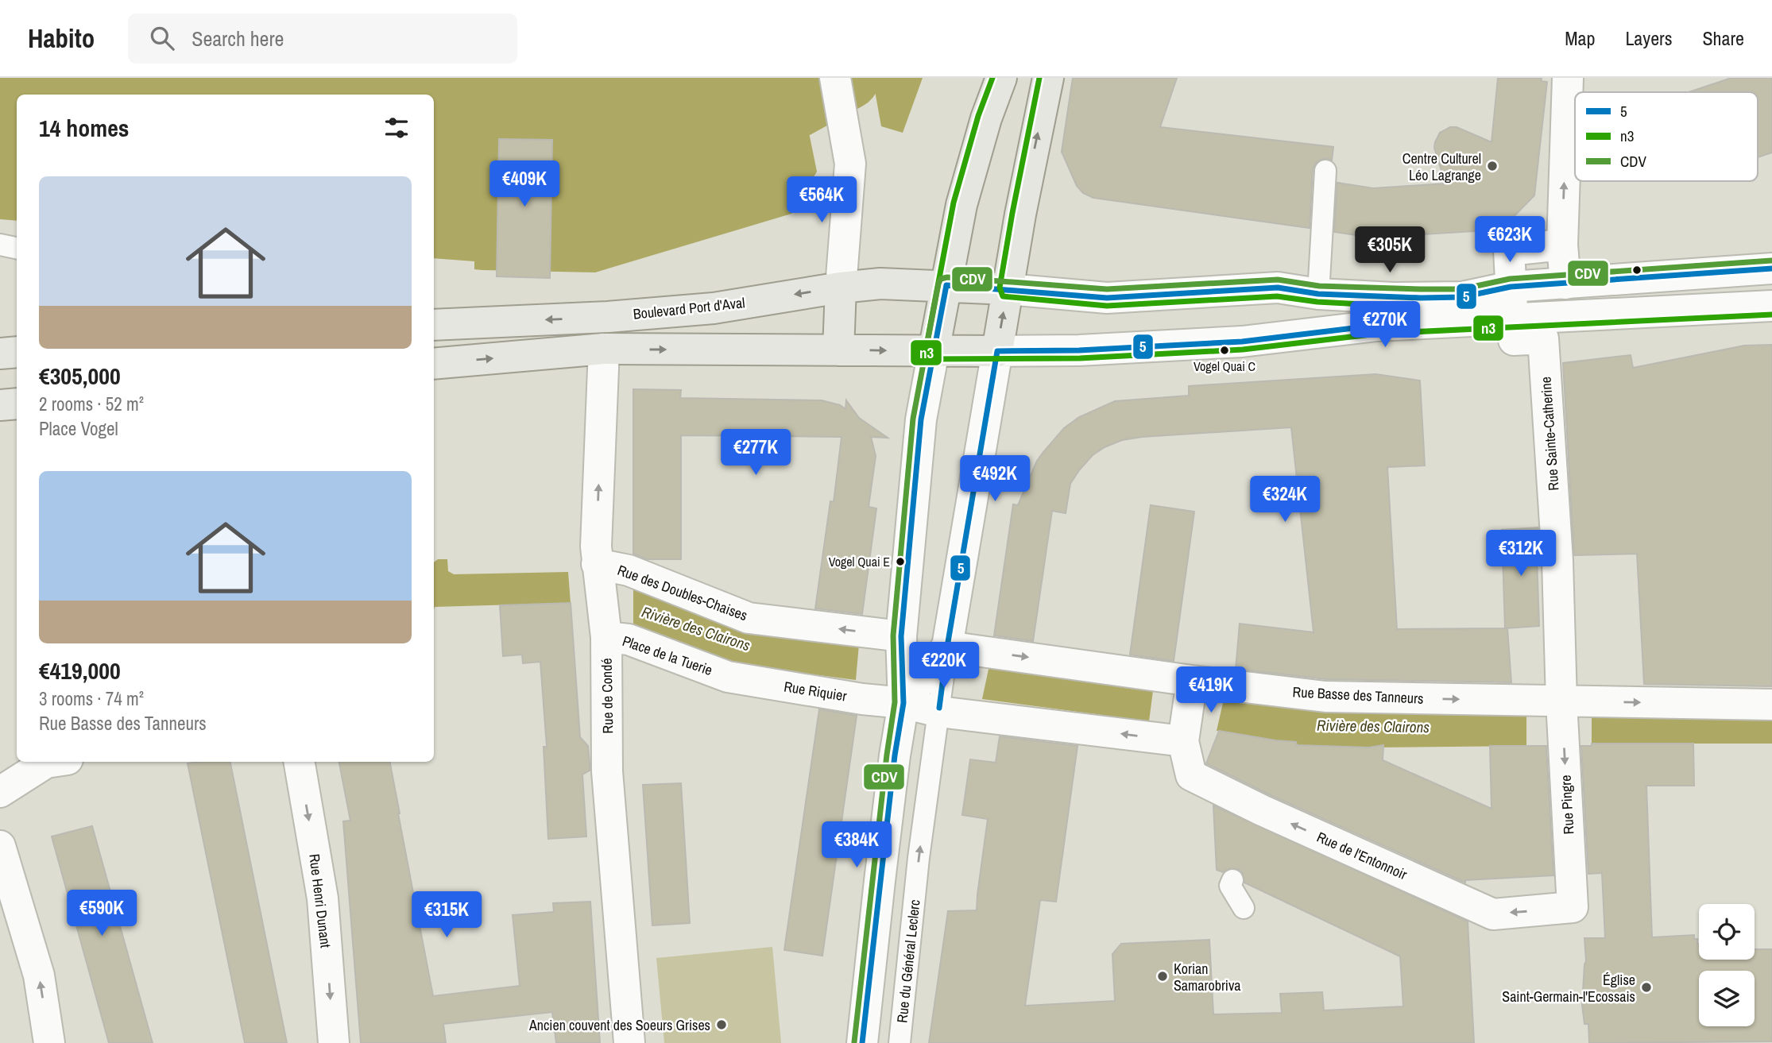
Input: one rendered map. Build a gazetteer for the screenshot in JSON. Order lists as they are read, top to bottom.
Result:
{
  "streets": {
    "main road": ["Boulevard Port d'Aval"],
    "street": [
      "Rue Sainte-Catherine",
      "Rue des Doubles-Chaises",
      "Place de la Tuerie",
      "Rue Riquier",
      "Rue Basse des Tanneurs",
      "Rue de Condé",
      "Rue Pingre",
      "Rue de l'Entonnoir",
      "Rue Henri Dunant",
      "Rue du Général Leclerc"
    ]
  },
  "crossings": [
    ["Rue Sainte-Catherine", "Rue Basse des Tanneurs"],
    ["Rue Sainte-Catherine", "Rue Pingre"],
    ["Rue des Doubles-Chaises", "Rue Basse des Tanneurs"],
    ["Rue des Doubles-Chaises", "Rue de Condé"],
    ["Rue des Doubles-Chaises", "Rue du Général Leclerc"],
    ["Place de la Tuerie", "Rue Riquier"],
    ["Place de la Tuerie", "Rue de Condé"],
    ["Rue Riquier", "Rue du Général Leclerc"],
    ["Rue Basse des Tanneurs", "Rue Pingre"],
    ["Rue Basse des Tanneurs", "Rue du Général Leclerc"],
    ["Rue Pingre", "Rue de l'Entonnoir"]
  ],
  "one_way": [
    "Rue des Doubles-Chaises",
    "Rue Basse des Tanneurs",
    "Rue Pingre",
    "Rue de l'Entonnoir",
    "Rue Henri Dunant"
  ],
  "water": ["Rivière des Clairons"],
  "places": [
    "Centre Culturel Léo Lagrange",
    "Vogel Quai C",
    "Vogel Quai E",
    "Korian Samarobriva",
    "Église Saint-Germain-l'Ecossais",
    "Ancien couvent des Soeurs Grises"
  ],
  "lines": ["transit line n3", "transit line CDV", "transit line 5"],
  "legend": ["5", "n3", "CDV"],
  "page": {
    "header": "Habito",
    "search": "Search here",
    "nav": ["Map", "Layers", "Share"],
    "heading": "14 homes",
    "price": [
      "€409K",
      "€564K",
      "€623K",
      "€305K",
      "€270K",
      "€277K",
      "€492K",
      "€324K",
      "€312K",
      "€220K",
      "€419K",
      "€384K",
      "€590K",
      "€315K"
    ],
    "list": [
      {
        "name": "€305,000",
        "note": "2 rooms · 52 m² · Place Vogel"
      },
      {
        "name": "€419,000",
        "note": "3 rooms · 74 m² · Rue Basse des Tanneurs"
      }
    ]
  }
}
